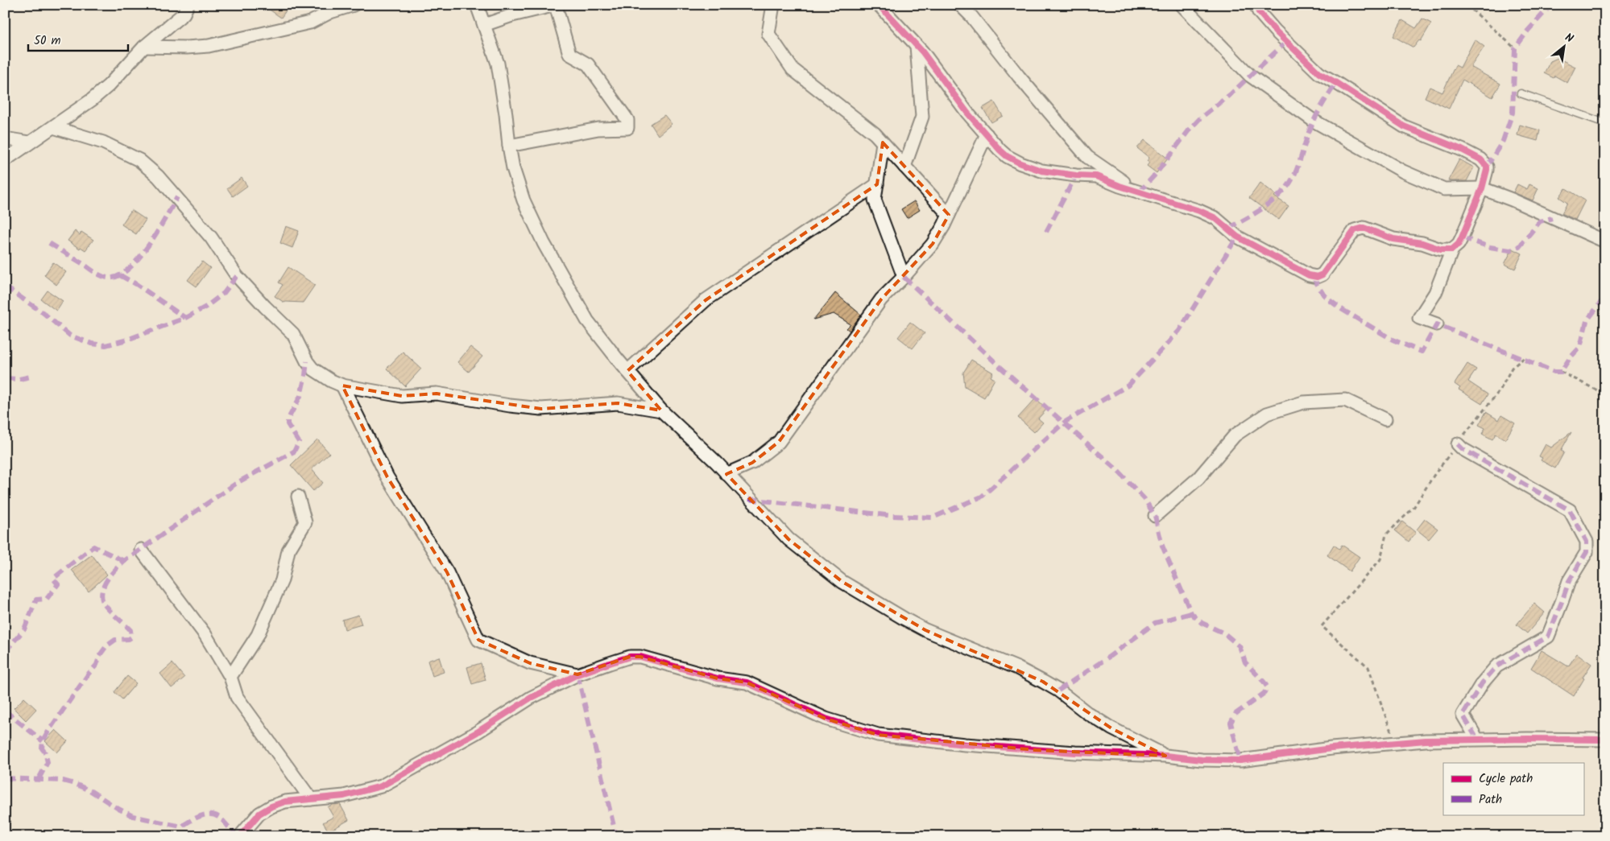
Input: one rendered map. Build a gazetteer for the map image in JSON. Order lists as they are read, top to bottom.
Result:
{
  "legend": ["Cycle path", "Path"],
  "scale_bar": "50 m",
  "north": "top right"
}
